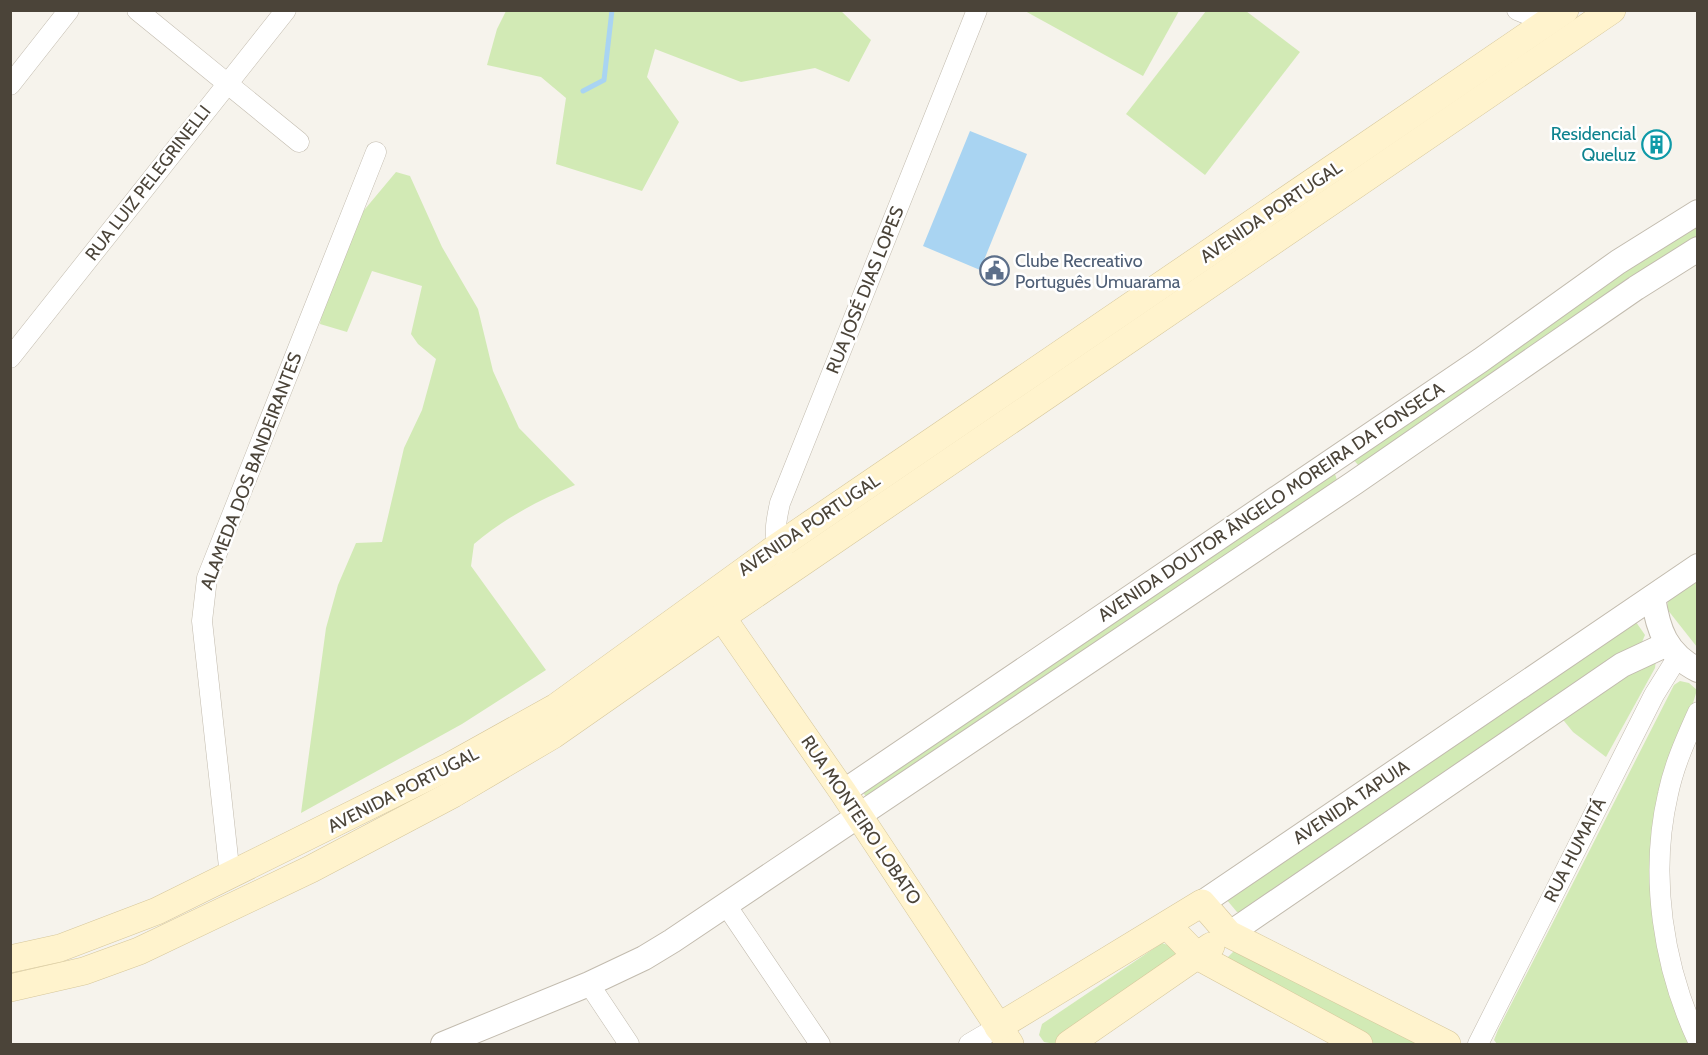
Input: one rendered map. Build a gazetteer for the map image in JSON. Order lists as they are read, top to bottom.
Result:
{
  "streets": {
    "main road": ["AVENIDA PORTUGAL", "AVENIDA TAPUIA", "RUA MONTEIRO LOBATO"],
    "street": [
      "RUA LUIZ PELEGRINELLI",
      "RUA JOSÉ DIAS LOPES",
      "ALAMEDA DOS BANDEIRANTES",
      "AVENIDA DOUTOR ÂNGELO MOREIRA DA FONSECA",
      "RUA HUMAITÁ"
    ]
  },
  "crossings": [
    ["AVENIDA PORTUGAL", "RUA JOSÉ DIAS LOPES"],
    ["AVENIDA PORTUGAL", "ALAMEDA DOS BANDEIRANTES"],
    ["AVENIDA PORTUGAL", "RUA MONTEIRO LOBATO"],
    ["AVENIDA DOUTOR ÂNGELO MOREIRA DA FONSECA", "RUA MONTEIRO LOBATO"],
    ["AVENIDA TAPUIA", "RUA MONTEIRO LOBATO"]
  ],
  "places": {
    "building": ["Residencial Queluz"],
    "public building": ["Clube Recreativo Português Umuarama"]
  }
}
